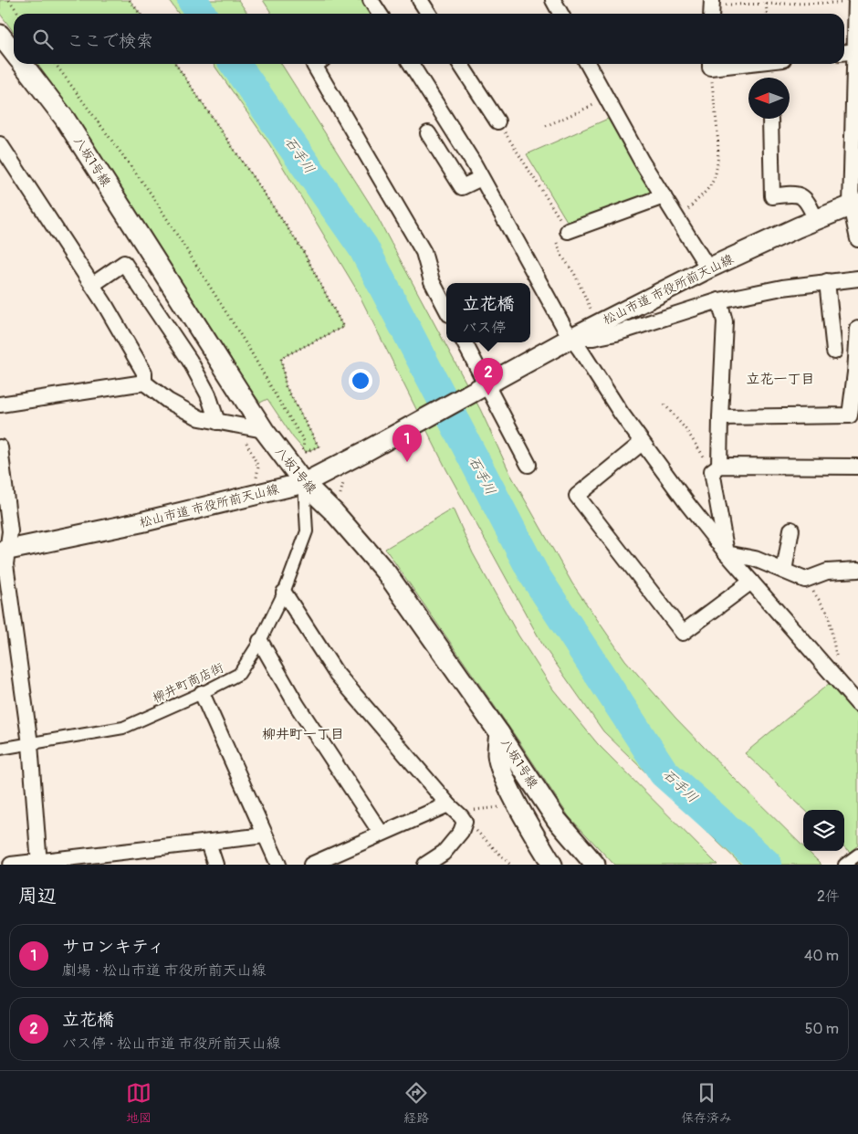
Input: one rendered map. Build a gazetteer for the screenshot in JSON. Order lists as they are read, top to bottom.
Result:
{
  "streets": {
    "street": ["八坂1号線", "松山市道 市役所前天山線", "柳井町商店街"]
  },
  "crossings": [
    ["八坂1号線", "松山市道 市役所前天山線"],
    ["八坂1号線", "柳井町商店街"],
    ["松山市道 市役所前天山線", "柳井町商店街"]
  ],
  "districts": ["立花一丁目", "柳井町一丁目"],
  "water": ["石手川"],
  "north": "left",
  "page": {
    "search": "ここで検索",
    "popup": ["立花橋", "バス停"],
    "pins": ["2", "1"],
    "heading": ["周辺", "2件"],
    "list": [
      {
        "mark": "1",
        "name": "サロンキティ",
        "note": "劇場 · 松山市道 市役所前天山線",
        "value": "40 m"
      },
      {
        "mark": "2",
        "name": "立花橋",
        "note": "バス停 · 松山市道 市役所前天山線",
        "value": "50 m"
      }
    ],
    "nav": ["地図", "経路", "保存済み"]
  }
}
